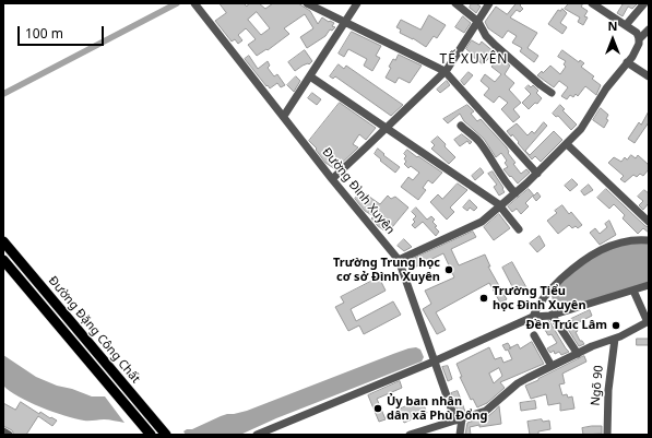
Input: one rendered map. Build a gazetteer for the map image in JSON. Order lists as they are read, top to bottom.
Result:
{
  "streets": {
    "main road": ["Đường Đặng Công Chất"],
    "street": ["Đường Đình Xuyên", "Ngõ 90"]
  },
  "districts": ["TẾ XUYÊN"],
  "places": [
    "Trường Trung học cơ sở Đình Xuyên",
    "Trường Tiểu học Đình Xuyên",
    "Đền Trúc Lâm",
    "Ủy ban nhân dân xã Phù Đổng"
  ],
  "scale_bar": "100 m",
  "north": "top"
}
